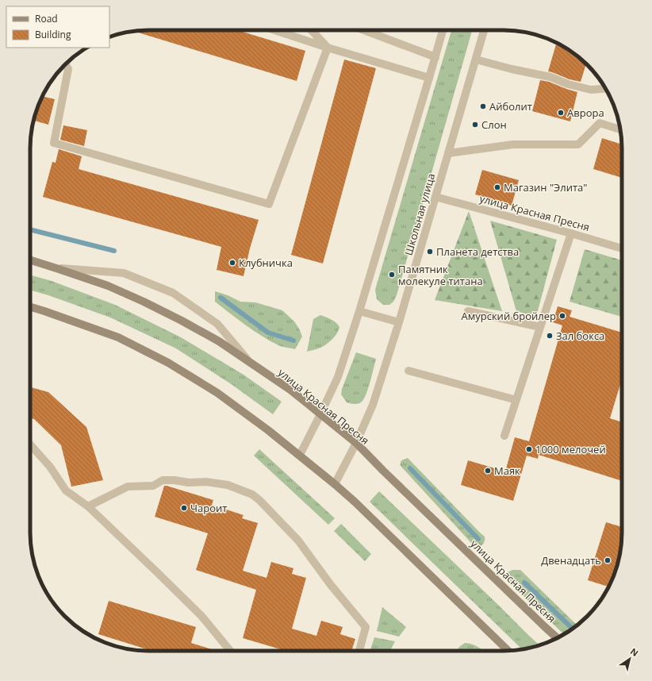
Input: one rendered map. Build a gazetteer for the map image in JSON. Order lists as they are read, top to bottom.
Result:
{
  "streets": {
    "street": ["улица Красная Пресня", "Школьная улица"]
  },
  "crossings": [
    ["улица Красная Пресня", "Школьная улица"]
  ],
  "places": [
    "Айболит",
    "Аврора",
    "Слон",
    "Магазин \"Элита\"",
    "Планета детства",
    "Клубничка",
    "Памятник молекуле титана",
    "Амурский бройлер",
    "Зал бокса",
    "1000 мелочей",
    "Маяк",
    "Чароит",
    "Двенадцать"
  ],
  "legend": ["Road", "Building"],
  "north": "top right"
}
